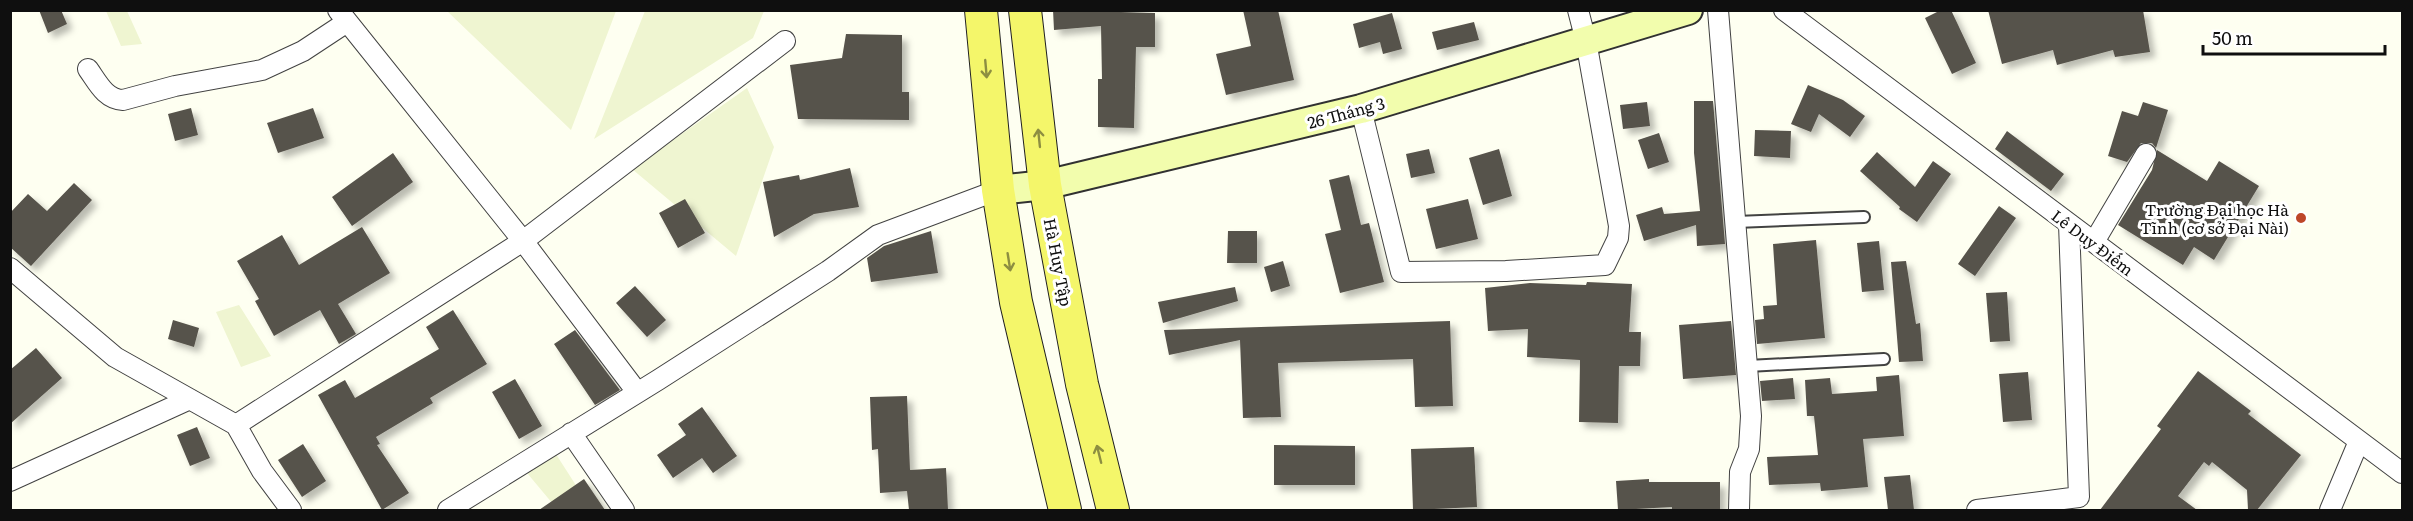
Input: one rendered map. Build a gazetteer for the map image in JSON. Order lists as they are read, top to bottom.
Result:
{
  "streets": {
    "main road": ["Hà Huy Tập"],
    "street": ["26 Tháng 3", "Lê Duy Điếm"]
  },
  "crossings": [
    ["26 Tháng 3", "Hà Huy Tập"]
  ],
  "places": ["Trường Đại học Hà Tĩnh (cơ sở Đại Nài)"],
  "scale_bar": "50 m"
}
